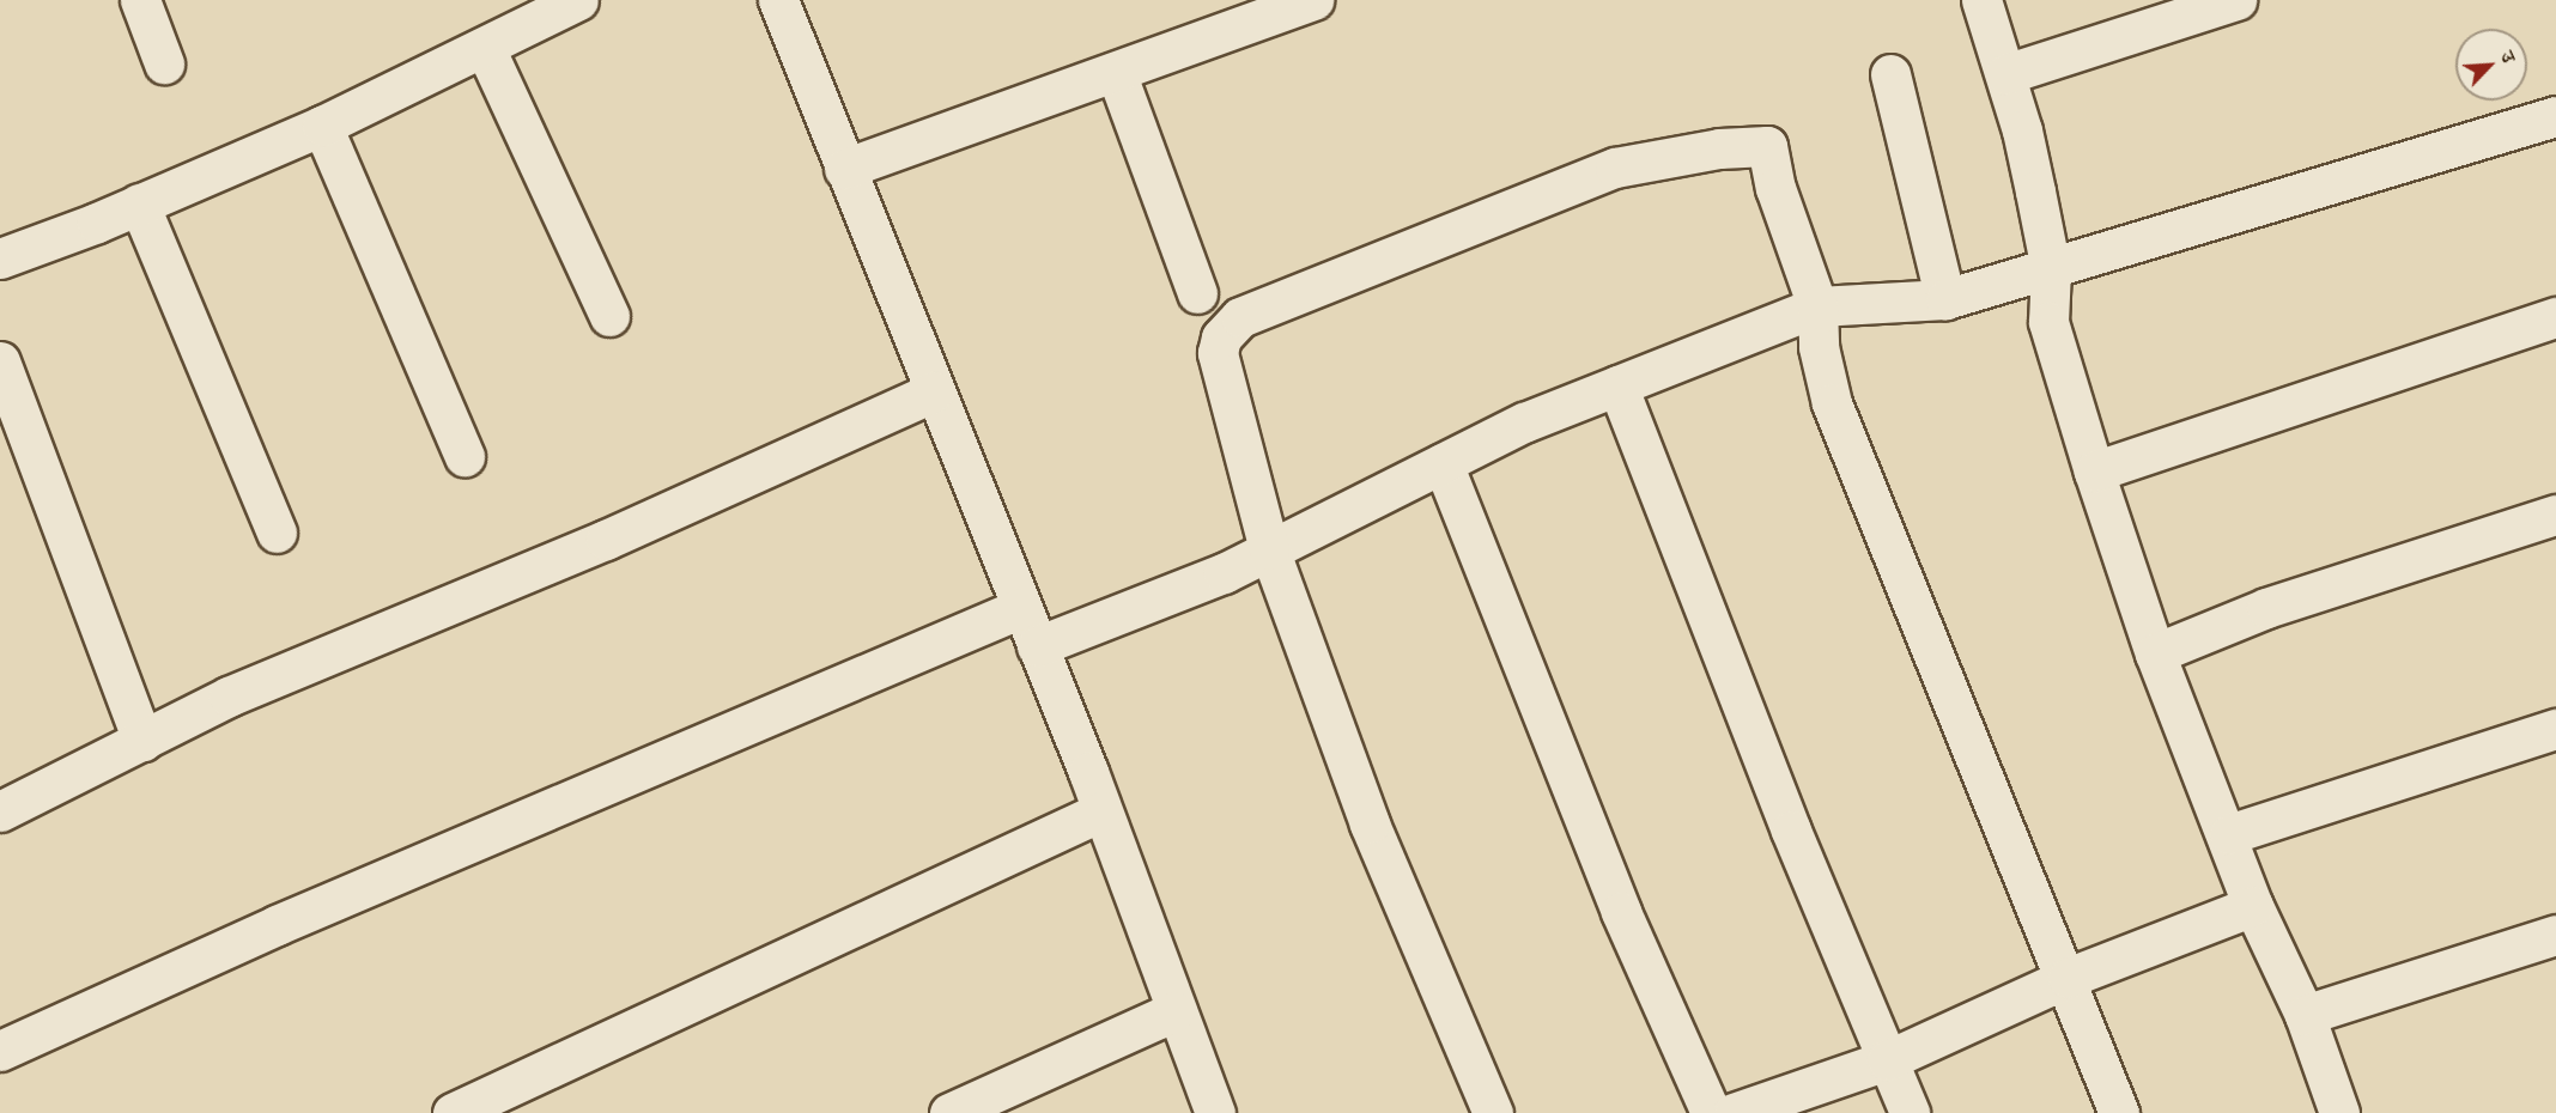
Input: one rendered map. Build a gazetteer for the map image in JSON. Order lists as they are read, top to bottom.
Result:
{
  "north": "top right"
}
